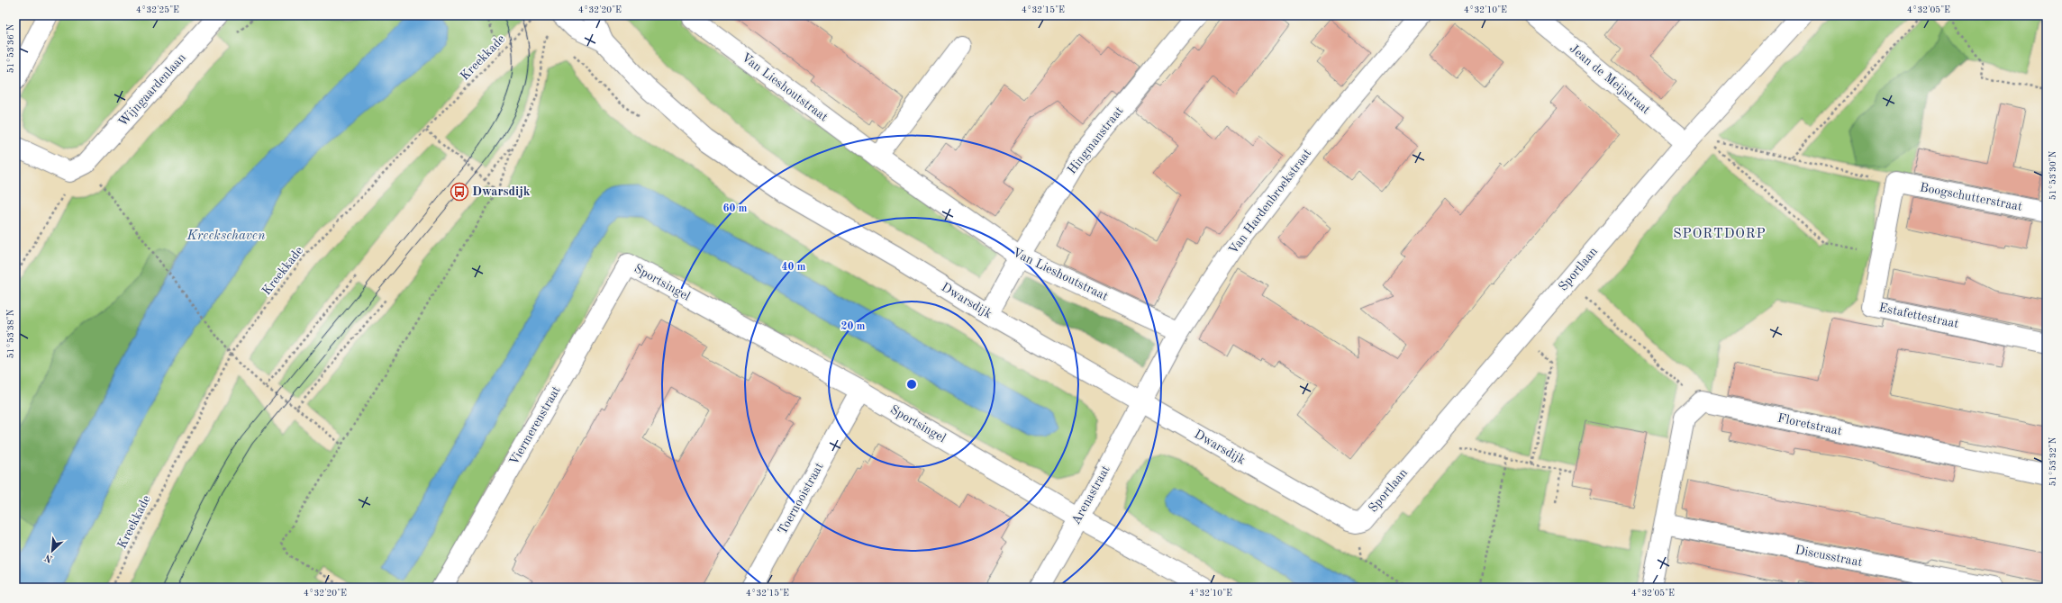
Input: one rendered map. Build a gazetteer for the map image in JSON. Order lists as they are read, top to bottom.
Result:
{
  "streets": {
    "street": [
      "Jean de Meijstraat",
      "Van Lieshoutstraat",
      "Wijngaardenlaan",
      "Hingmanstraat",
      "Boogschutterstraat",
      "Van Hardenbroekstraat",
      "Sportlaan",
      "Sportsingel",
      "Dwarsdijk",
      "Estafettestraat",
      "Floretstraat",
      "Viermerenstraat",
      "Arenastraat",
      "Toernooistraat",
      "Discusstraat"
    ],
    "path": ["Kreekkade"]
  },
  "crossings": [
    ["Jean de Meijstraat", "Sportlaan"],
    ["Van Lieshoutstraat", "Hingmanstraat"],
    ["Van Lieshoutstraat", "Van Hardenbroekstraat"],
    ["Hingmanstraat", "Dwarsdijk"],
    ["Boogschutterstraat", "Estafettestraat"],
    ["Van Hardenbroekstraat", "Dwarsdijk"],
    ["Van Hardenbroekstraat", "Arenastraat"],
    ["Sportlaan", "Dwarsdijk"],
    ["Sportsingel", "Viermerenstraat"],
    ["Sportsingel", "Arenastraat"],
    ["Sportsingel", "Toernooistraat"],
    ["Dwarsdijk", "Arenastraat"]
  ],
  "districts": ["SPORTDORP"],
  "water": ["Kreeksehaven"],
  "places": {
    "bus stop": ["Dwarsdijk"]
  },
  "north": "bottom left",
  "coordinates": [
    "4°32'25\"E",
    "4°32'20\"E",
    "4°32'15\"E",
    "4°32'10\"E",
    "4°32'05\"E",
    "51°53'36\"N",
    "51°53'30\"N",
    "51°53'38\"N",
    "51°53'32\"N"
  ],
  "rings": ["60 m", "40 m", "20 m"]
}
